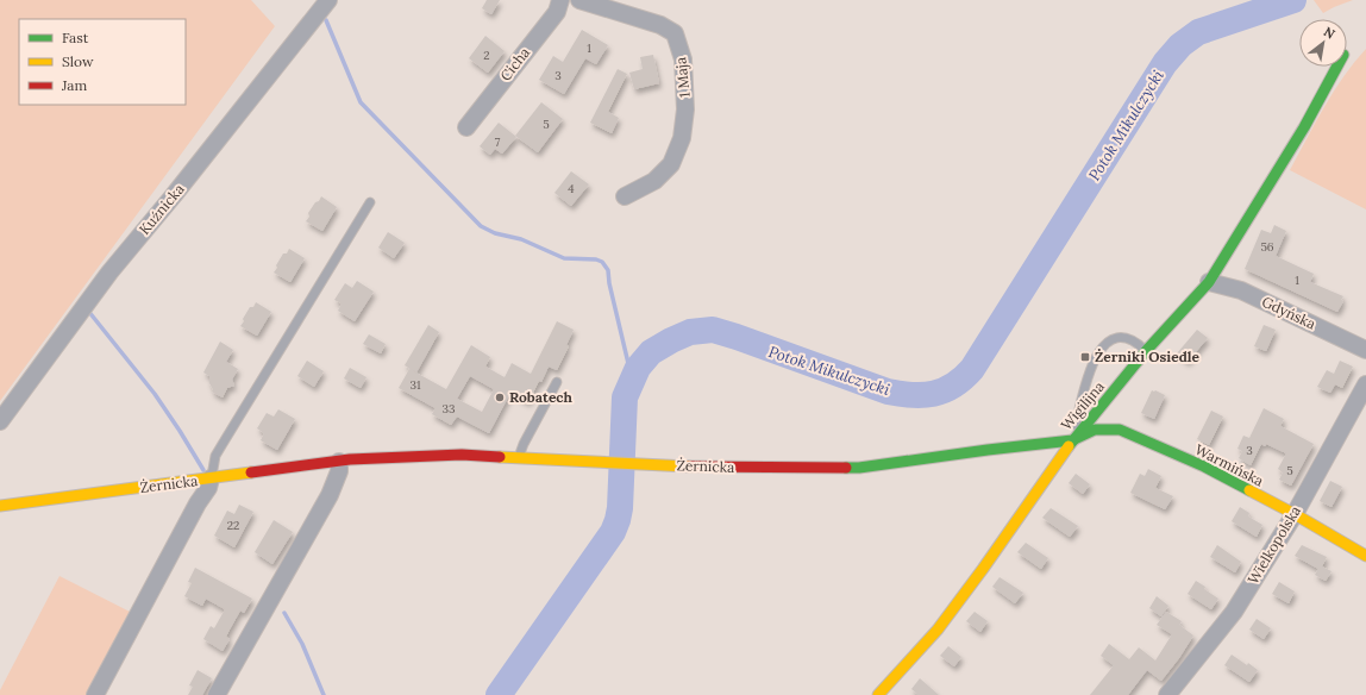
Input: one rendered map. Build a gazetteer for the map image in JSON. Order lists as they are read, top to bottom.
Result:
{
  "streets": {
    "street": [
      "Cicha",
      "1 Maja",
      "Kuźnicka",
      "Gdyńska",
      "Wigilijna",
      "Warmińska",
      "Żernicka",
      "Wielkopolska"
    ]
  },
  "crossings": [
    ["Gdyńska", "Wigilijna"],
    ["Wigilijna", "Warmińska"],
    ["Wigilijna", "Żernicka"],
    ["Warmińska", "Żernicka"],
    ["Warmińska", "Wielkopolska"]
  ],
  "water": ["Potok Mikulczycki"],
  "places": {
    "transit": ["Żerniki Osiedle"],
    "other": ["Robatech"]
  },
  "house_numbers": [
    "1",
    "2",
    "3",
    "5",
    "7",
    "4",
    "56",
    "1",
    "31",
    "33",
    "3",
    "5",
    "22"
  ],
  "legend": ["Fast", "Slow", "Jam"],
  "north": "top right"
}
